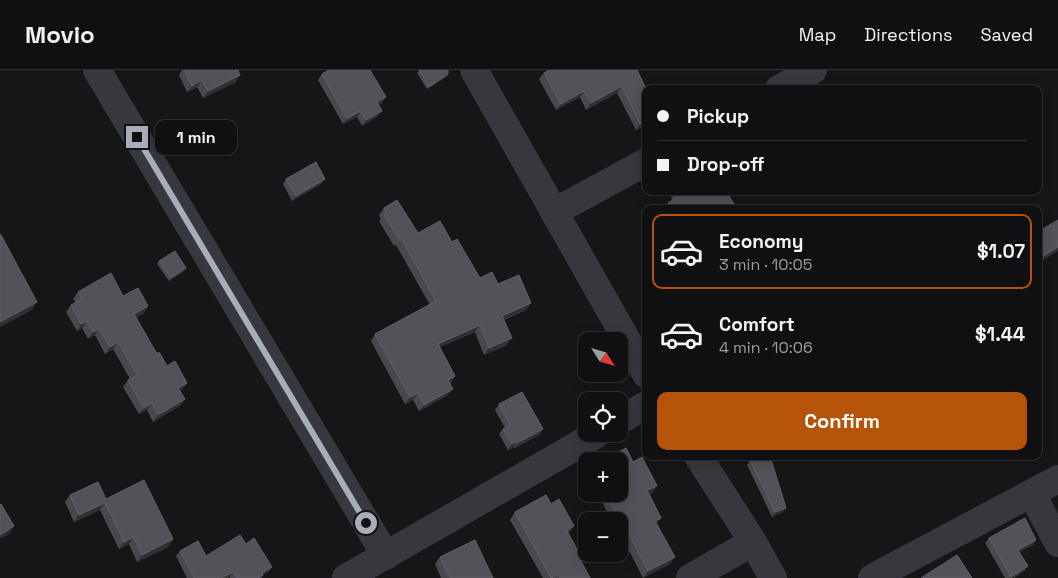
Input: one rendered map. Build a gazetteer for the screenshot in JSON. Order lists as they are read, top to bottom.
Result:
{
  "north": "bottom right",
  "page": {
    "header": "Movio",
    "nav": ["Map", "Directions", "Saved"],
    "banner": ["Pickup", "Drop-off"],
    "bubble": "1 min",
    "list": [
      {
        "name": "Economy",
        "note": "3 min · 10:05",
        "value": "$1.07"
      },
      {
        "name": "Comfort",
        "note": "4 min · 10:06",
        "value": "$1.44"
      }
    ],
    "map_buttons": ["+", "−"],
    "buttons": "Confirm"
  }
}
